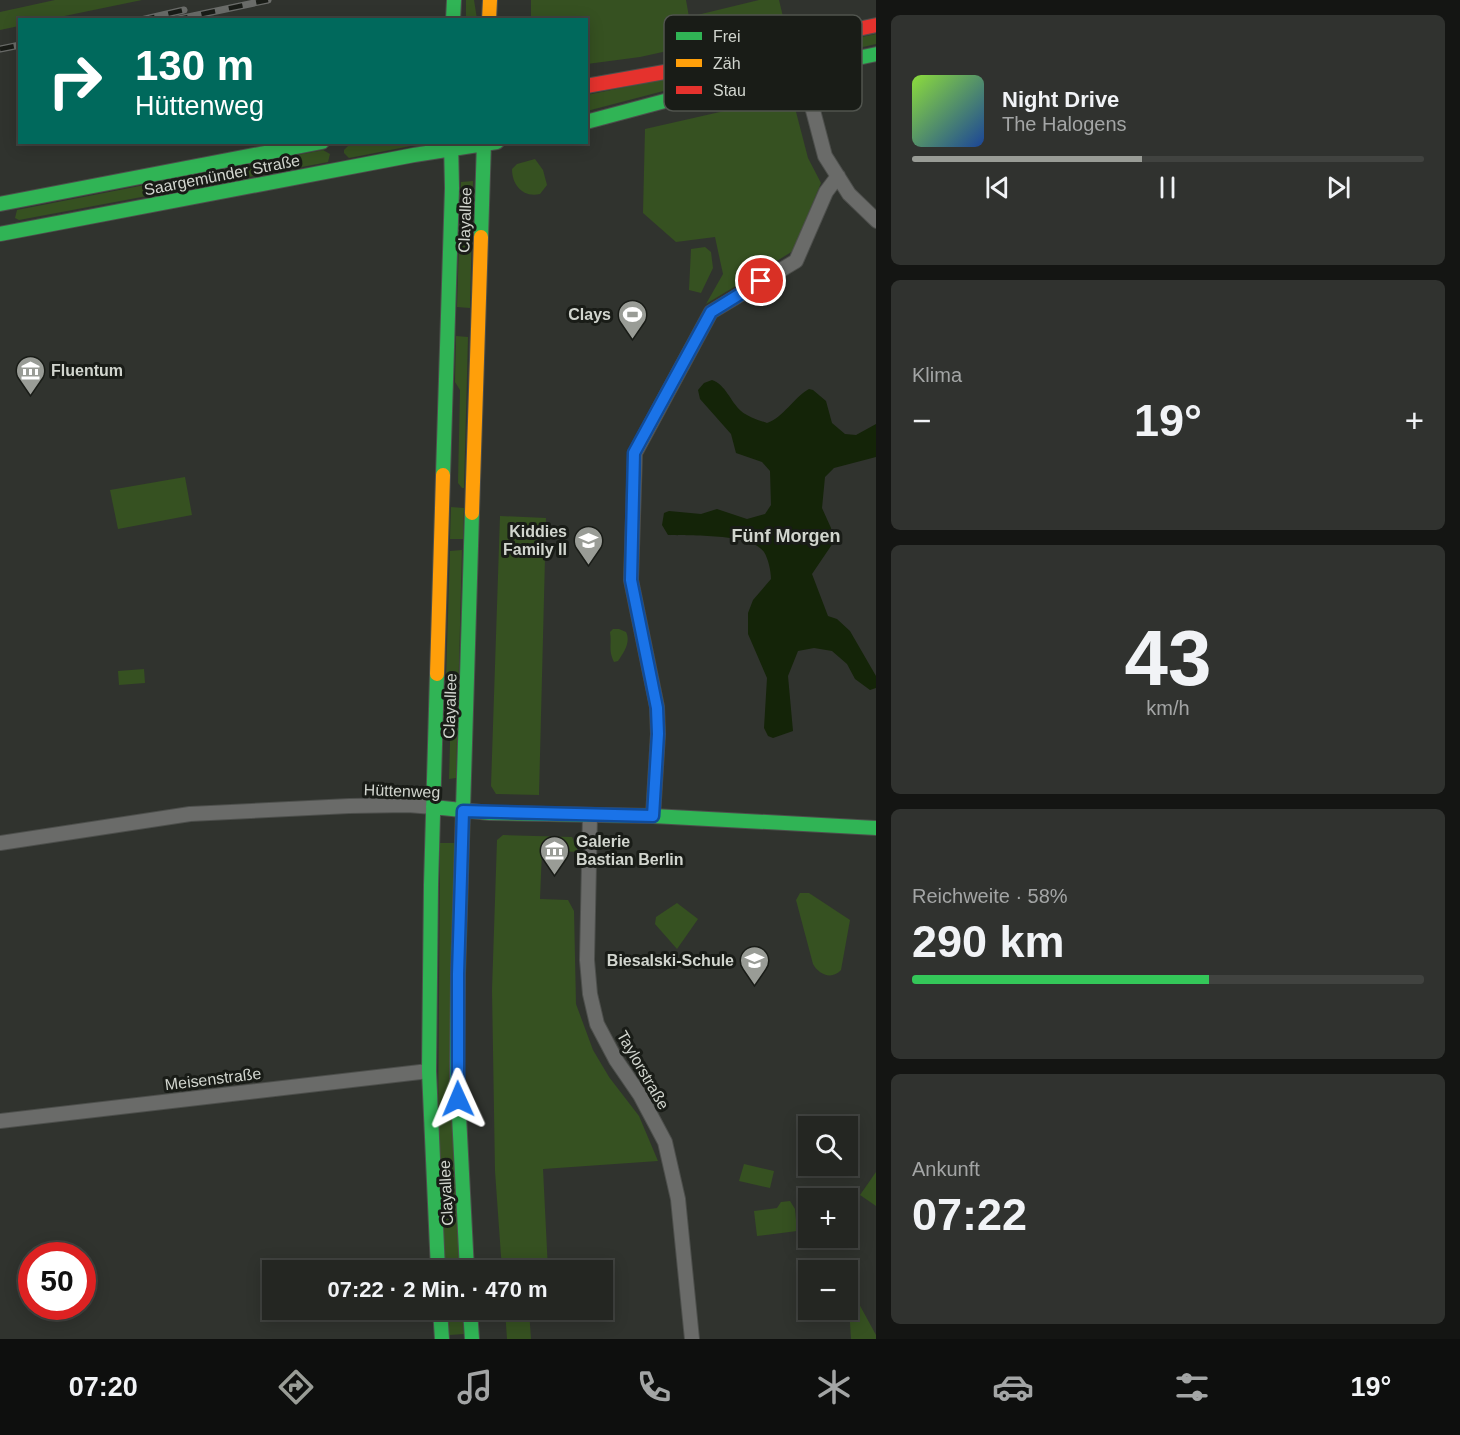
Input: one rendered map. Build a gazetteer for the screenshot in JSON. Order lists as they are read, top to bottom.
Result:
{
  "streets": {
    "main road": ["Saargemünder Straße", "Clayallee", "Hüttenweg"],
    "street": ["Taylorstraße", "Meisenstraße"]
  },
  "crossings": [
    ["Saargemünder Straße", "Clayallee"],
    ["Clayallee", "Hüttenweg"],
    ["Clayallee", "Meisenstraße"],
    ["Hüttenweg", "Taylorstraße"]
  ],
  "districts": ["Fünf Morgen"],
  "places": {
    "sports": ["Clays"],
    "museum": ["Fluentum", "Galerie Bastian Berlin"],
    "school or university": ["Kiddies Family II", "Biesalski-Schule"]
  },
  "legend": ["Frei", "Zäh", "Stau"],
  "page": {
    "turn": ["130 m", "Hüttenweg"],
    "song": ["Night Drive", "The Halogens"],
    "tile": [
      "Klima",
      ["43", "km/h"],
      ["Reichweite · 58%", "290 km"],
      ["Ankunft", "07:22"]
    ],
    "heat": ["−", "19°", "+"],
    "map_buttons": ["+", "−"],
    "limit": "50",
    "trip": "07:22 · 2 Min. · 470 m",
    "tabs": ["07:20", "19°"]
  }
}
